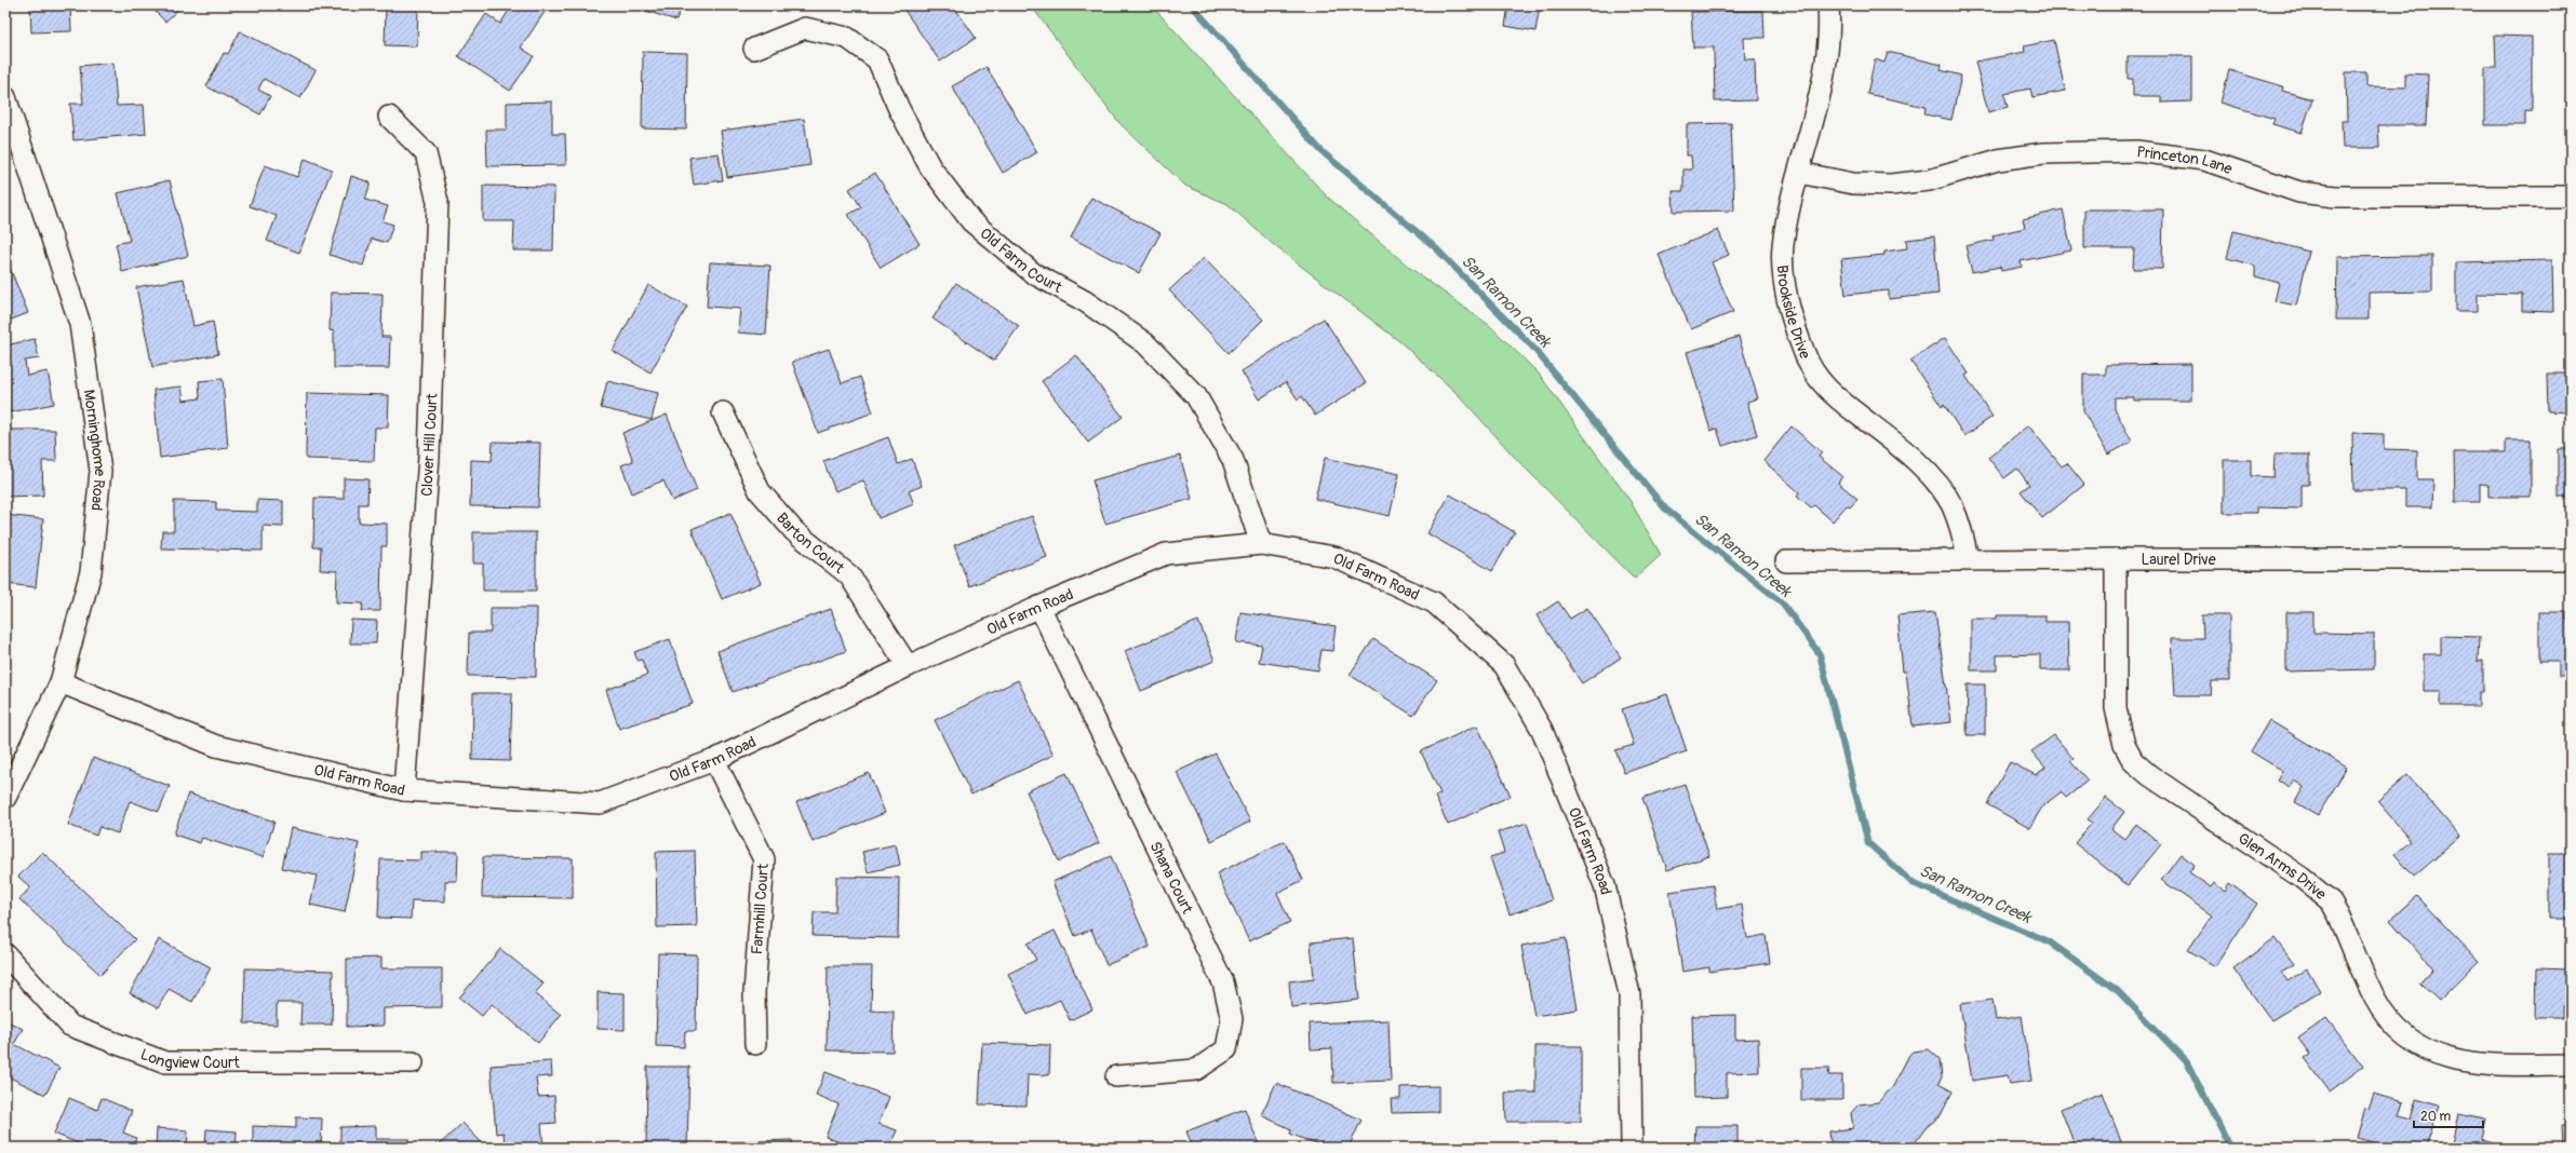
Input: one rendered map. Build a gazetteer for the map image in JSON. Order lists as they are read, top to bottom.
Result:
{
  "streets": {
    "street": [
      "Princeton Lane",
      "Old Farm Court",
      "Brookside Drive",
      "Clover Hill Court",
      "Morninghome Road",
      "Barton Court",
      "Laurel Drive",
      "Old Farm Road",
      "Glen Arms Drive",
      "Shana Court",
      "Farmhill Court",
      "Longview Court"
    ]
  },
  "crossings": [
    ["Princeton Lane", "Brookside Drive"],
    ["Old Farm Court", "Old Farm Road"],
    ["Brookside Drive", "Laurel Drive"],
    ["Clover Hill Court", "Old Farm Road"],
    ["Morninghome Road", "Old Farm Road"],
    ["Barton Court", "Old Farm Road"],
    ["Laurel Drive", "Glen Arms Drive"],
    ["Old Farm Road", "Shana Court"],
    ["Old Farm Road", "Farmhill Court"]
  ],
  "water": ["San Ramon Creek"],
  "scale_bar": "20 m"
}
